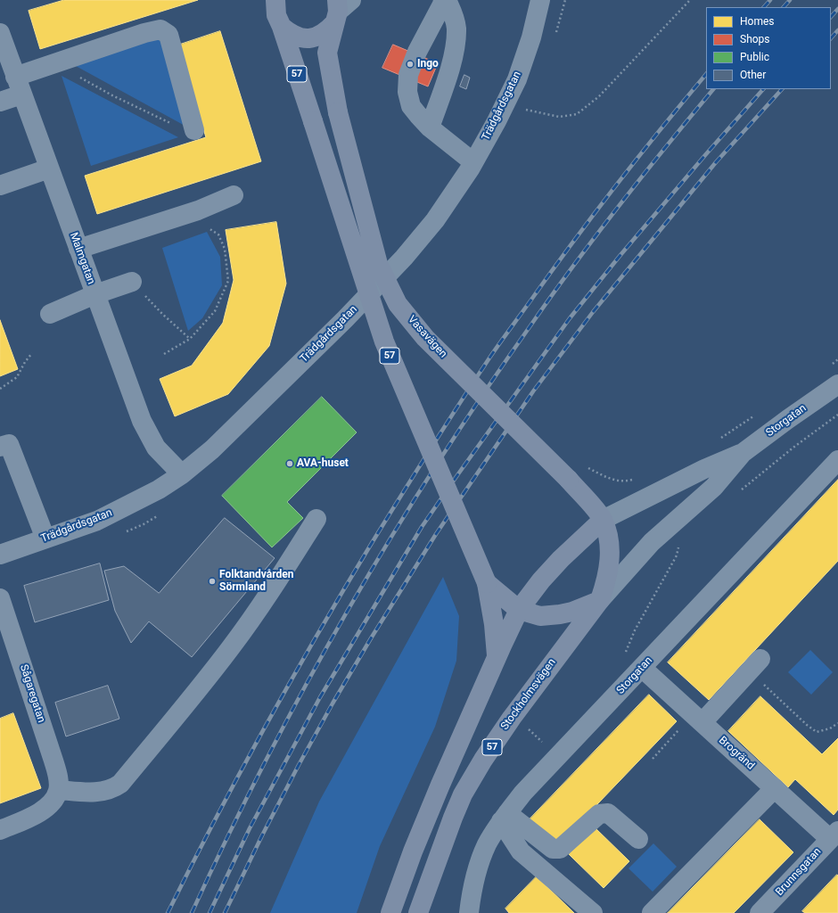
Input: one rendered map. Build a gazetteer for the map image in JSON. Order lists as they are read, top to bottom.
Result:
{
  "streets": {
    "main road": ["57", "Vasavägen", "Stockholmsvägen"],
    "street": [
      "Trädgårdsgatan",
      "Malmgatan",
      "Storgatan",
      "Sågaregatan",
      "Brogränd",
      "Brunnsgatan"
    ]
  },
  "crossings": [
    ["57", "Vasavägen"],
    ["Trädgårdsgatan", "Malmgatan"],
    ["Vasavägen", "Storgatan"],
    ["Vasavägen", "Stockholmsvägen"],
    ["Storgatan", "Stockholmsvägen"],
    ["Storgatan", "Brogränd"],
    ["Brogränd", "Brunnsgatan"]
  ],
  "places": ["Ingo", "AVA-huset", "Folktandvården Sörmland"],
  "legend": [
    "Homes",
    "Shops",
    "Public",
    "Other"
  ]
}
